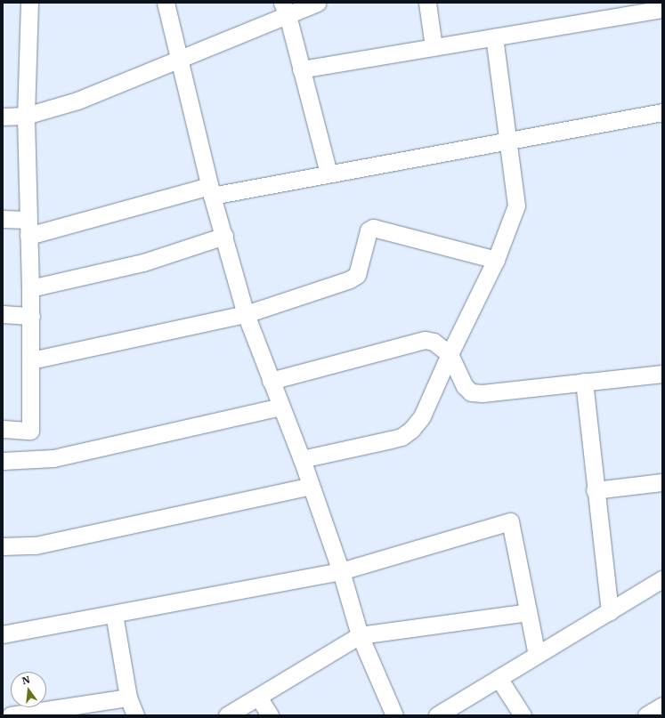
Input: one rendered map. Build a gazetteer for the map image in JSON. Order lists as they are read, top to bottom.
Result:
{
  "north": "top"
}
